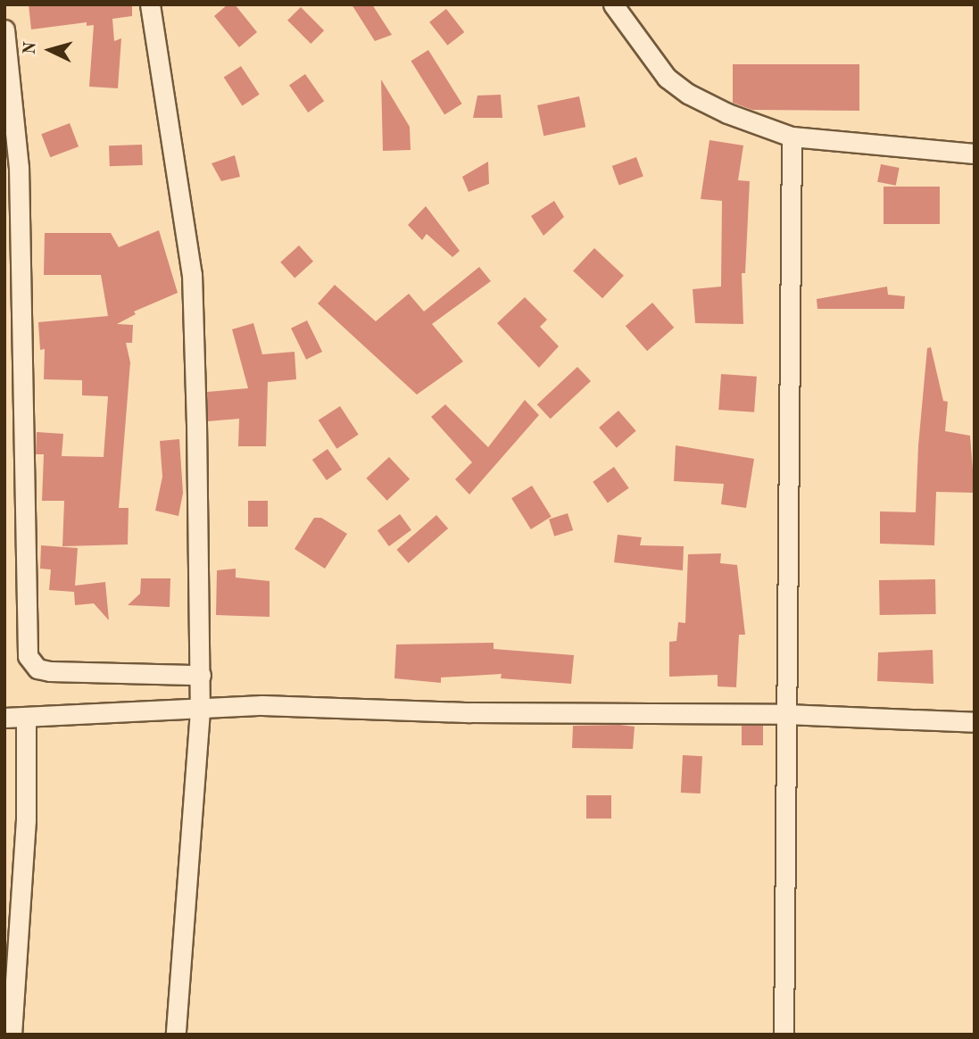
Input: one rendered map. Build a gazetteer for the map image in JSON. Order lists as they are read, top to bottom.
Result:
{
  "north": "left"
}
